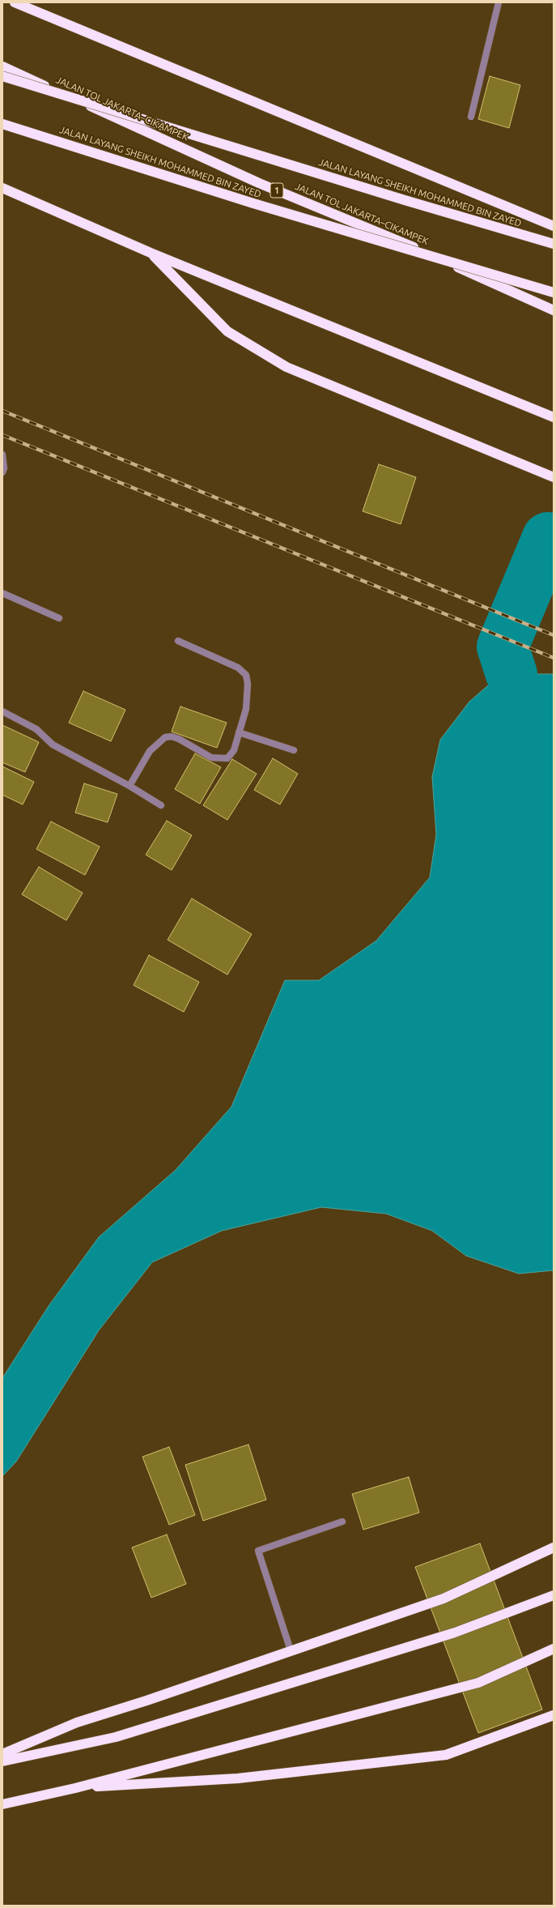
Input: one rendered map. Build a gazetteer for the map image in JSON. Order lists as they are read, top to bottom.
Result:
{
  "streets": {
    "highway": ["JALAN TOL JAKARTA–CIKAMPEK", "JALAN LAYANG SHEIKH MOHAMMED BIN ZAYED", "1"]
  }
}
